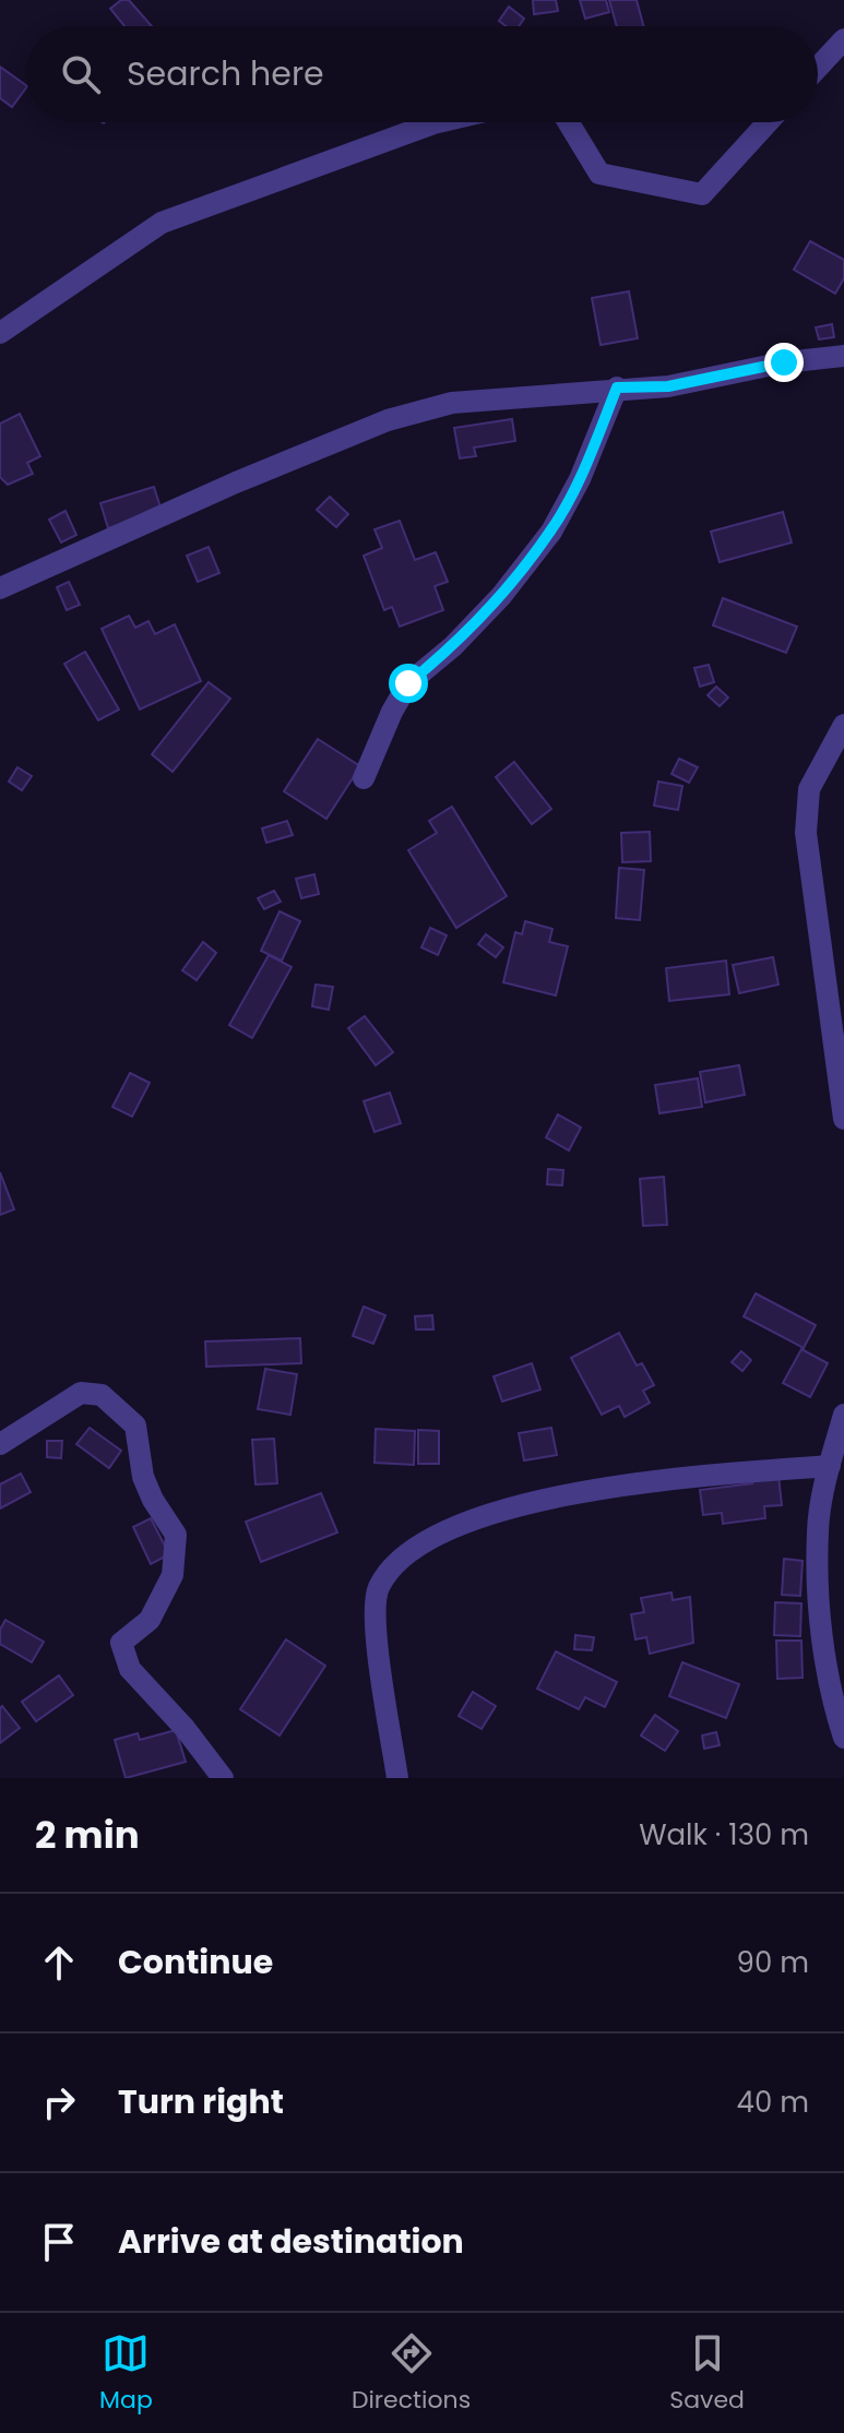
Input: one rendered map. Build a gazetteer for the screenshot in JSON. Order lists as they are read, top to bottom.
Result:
{
  "page": {
    "search": "Search here",
    "heading": ["2 min", "Walk · 130 m"],
    "list": [
      ["Continue", "90 m"],
      ["Turn right", "40 m"],
      "Arrive at destination"
    ],
    "nav": ["Map", "Directions", "Saved"]
  }
}
